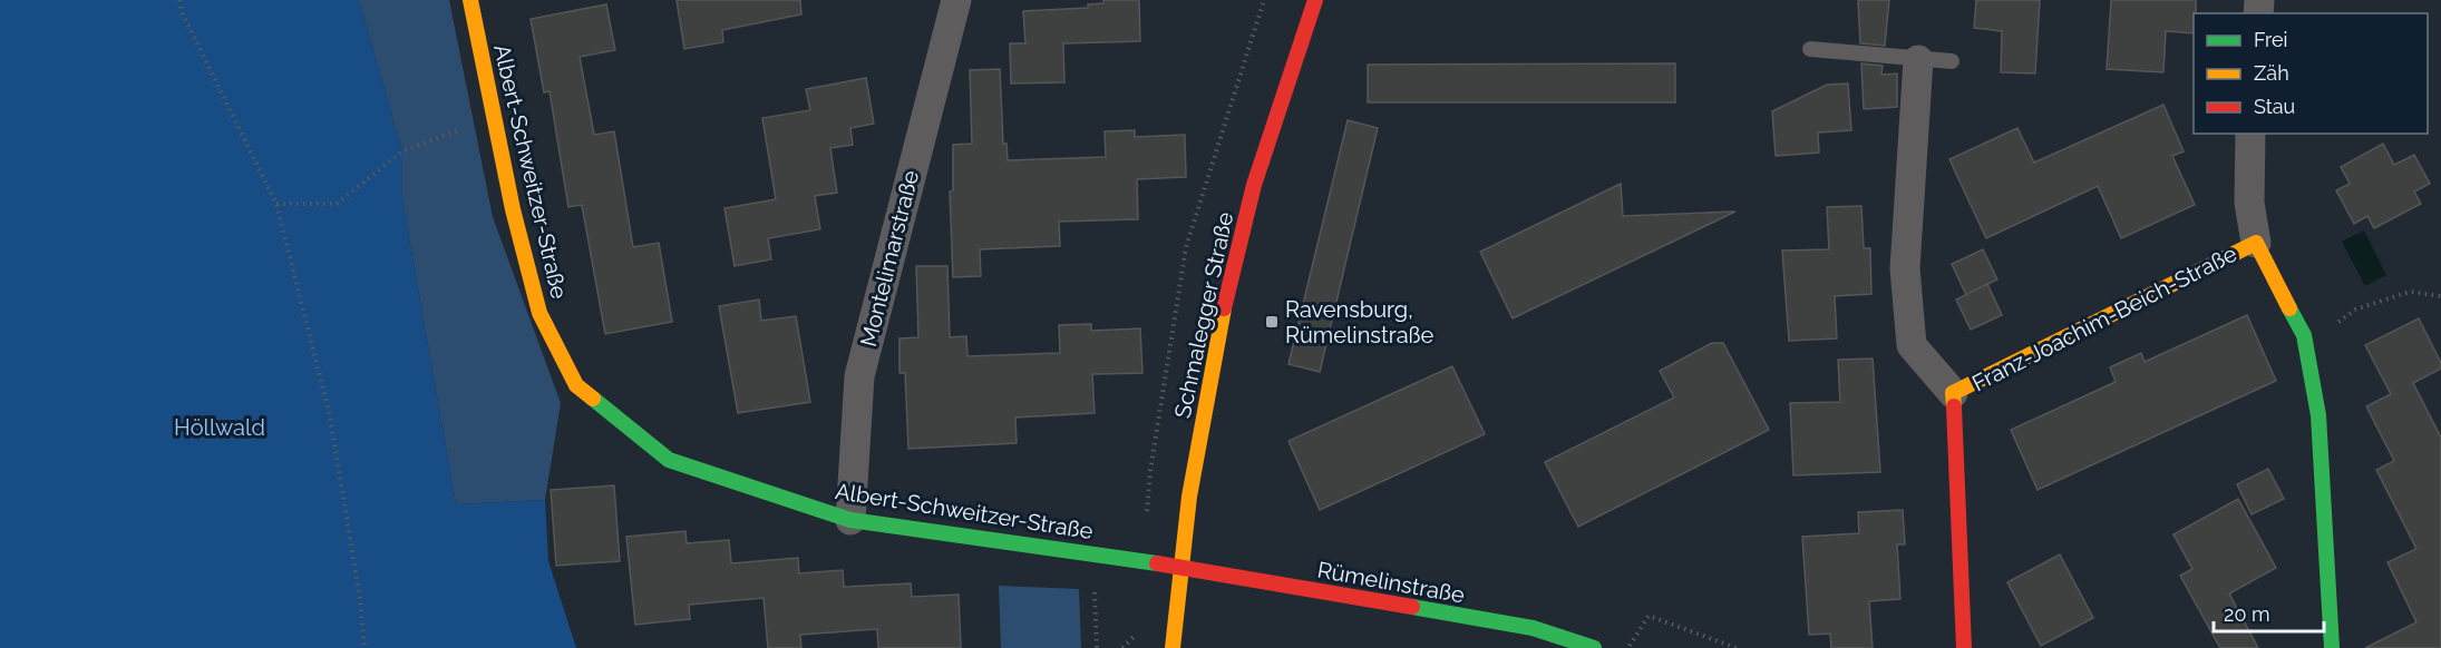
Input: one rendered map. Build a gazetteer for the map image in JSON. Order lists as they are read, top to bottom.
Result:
{
  "streets": {
    "street": [
      "Albert-Schweitzer-Straße",
      "Montelimarstraße",
      "Schmalegger Straße",
      "Franz-Joachim-Beich-Straße",
      "Rümelinstraße"
    ]
  },
  "crossings": [
    ["Albert-Schweitzer-Straße", "Montelimarstraße"],
    ["Albert-Schweitzer-Straße", "Schmalegger Straße"],
    ["Albert-Schweitzer-Straße", "Rümelinstraße"],
    ["Schmalegger Straße", "Rümelinstraße"]
  ],
  "parks": ["Höllwald"],
  "places": {
    "transit": ["Ravensburg, Rümelinstraße"]
  },
  "legend": ["Frei", "Zäh", "Stau"],
  "scale_bar": "20 m"
}
